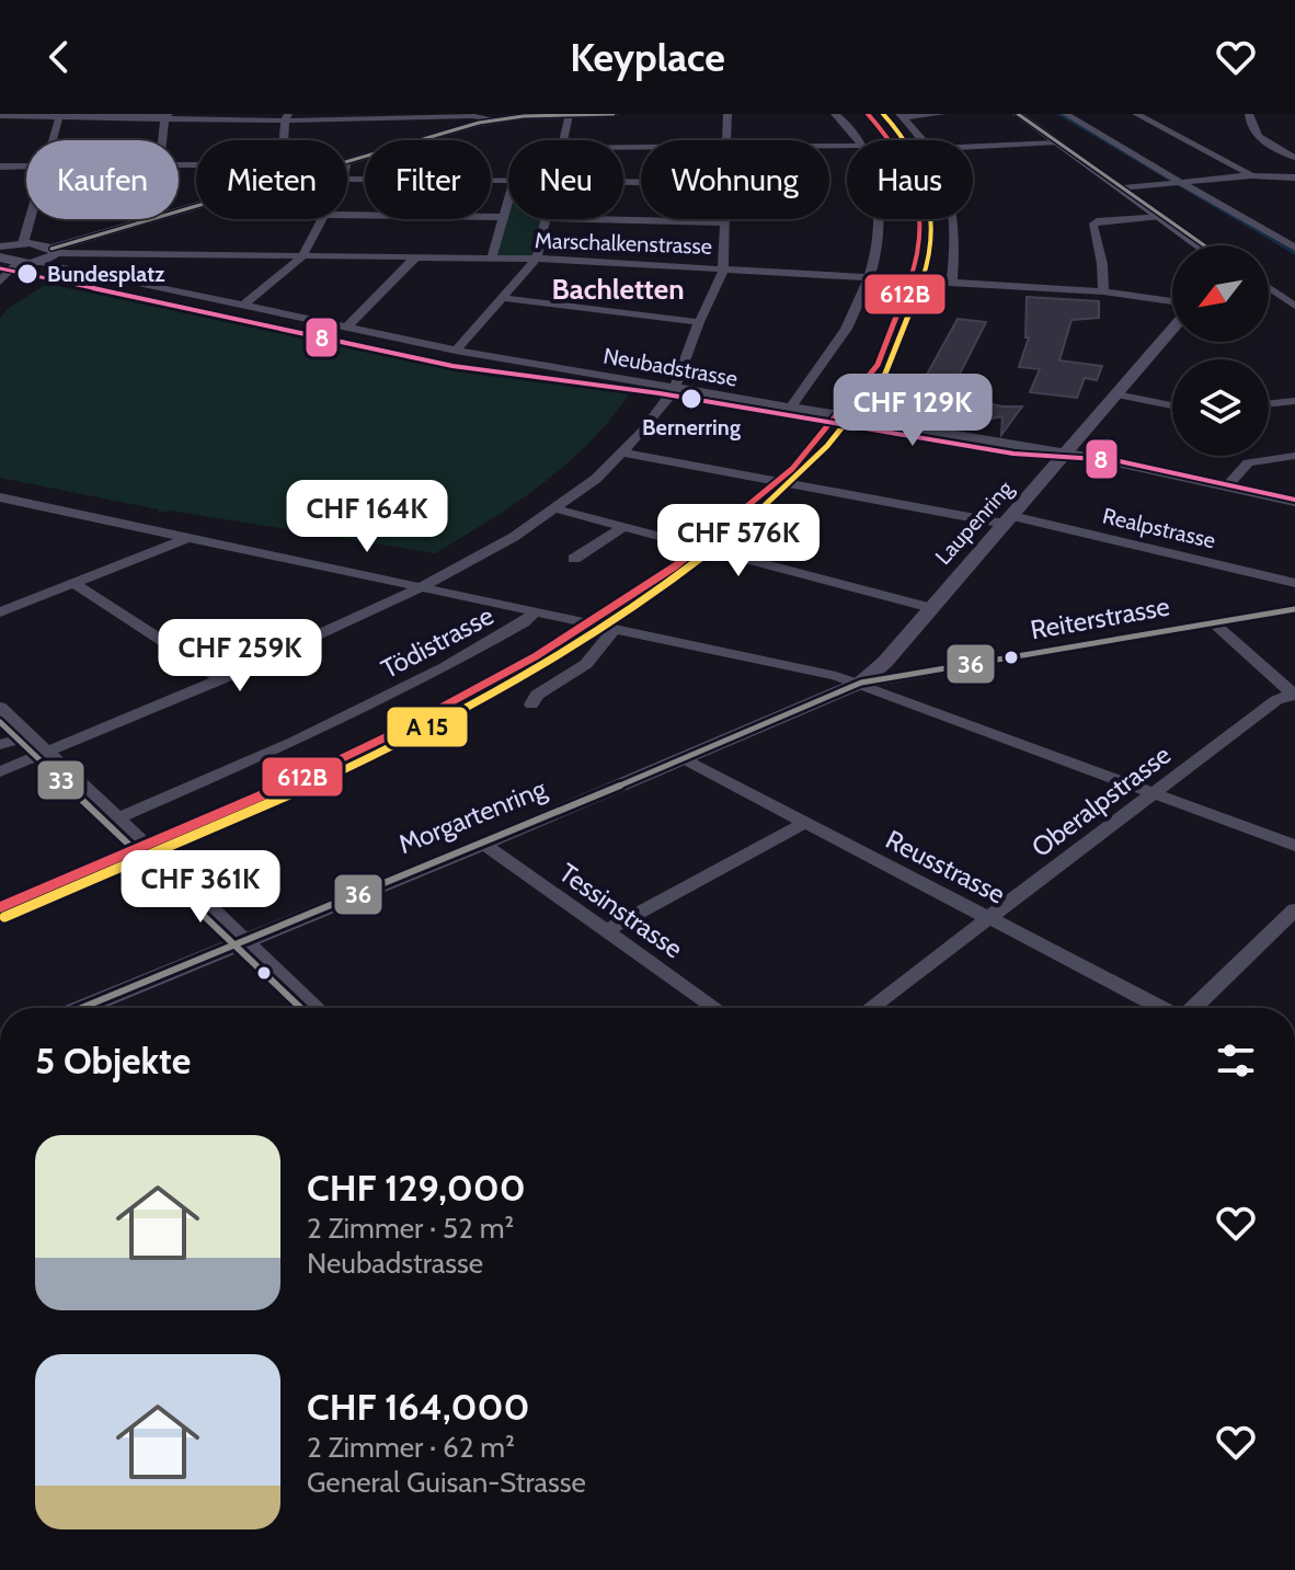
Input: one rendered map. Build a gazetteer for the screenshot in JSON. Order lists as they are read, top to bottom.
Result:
{
  "streets": {
    "main road": ["Laupenring", "Morgartenring"],
    "street": [
      "Marschalkenstrasse",
      "Neubadstrasse",
      "Realpstrasse",
      "Reiterstrasse",
      "Tödistrasse",
      "Oberalpstrasse",
      "Reusstrasse",
      "Tessinstrasse"
    ]
  },
  "crossings": [
    ["Neubadstrasse", "Laupenring"],
    ["Laupenring", "Realpstrasse"],
    ["Laupenring", "Reiterstrasse"],
    ["Laupenring", "Morgartenring"],
    ["Reiterstrasse", "Morgartenring"],
    ["Oberalpstrasse", "Reusstrasse"],
    ["Morgartenring", "Reusstrasse"],
    ["Morgartenring", "Tessinstrasse"]
  ],
  "districts": ["Bachletten"],
  "places": ["Bundesplatz", "Bernerring"],
  "lines": [
    "transit line 612B",
    "transit line 36",
    "transit line 8",
    "transit line 33"
  ],
  "north": "bottom left",
  "page": {
    "header": "Keyplace",
    "chip": [
      "Kaufen",
      "Mieten",
      "Filter",
      "Neu",
      "Wohnung",
      "Haus"
    ],
    "price": [
      "CHF 129K",
      "CHF 164K",
      "CHF 576K",
      "CHF 259K",
      "CHF 361K"
    ],
    "heading": "5 Objekte",
    "list": [
      {
        "name": "CHF 129,000",
        "note": "2 Zimmer · 52 m² · Neubadstrasse"
      },
      {
        "name": "CHF 164,000",
        "note": "2 Zimmer · 62 m² · General Guisan-Strasse"
      }
    ]
  }
}
